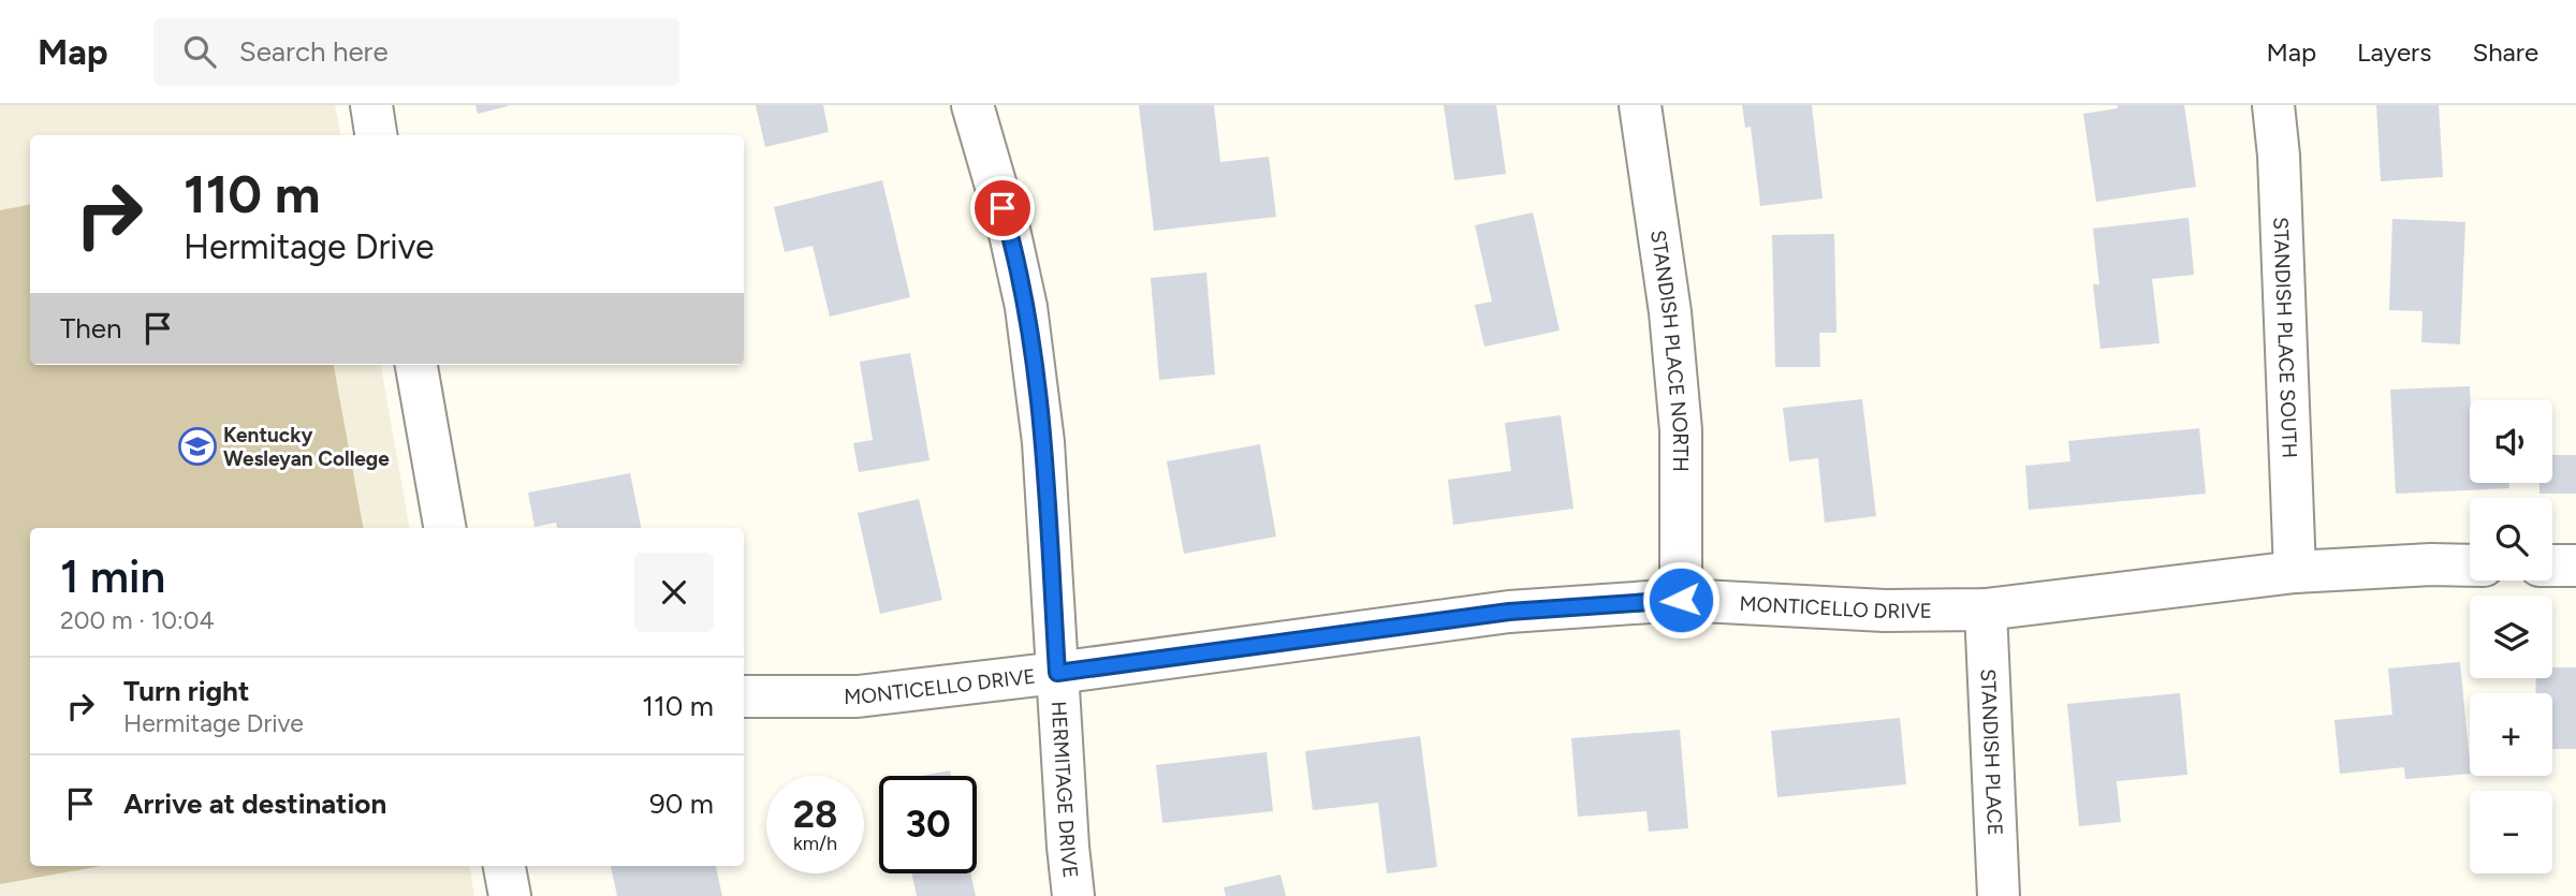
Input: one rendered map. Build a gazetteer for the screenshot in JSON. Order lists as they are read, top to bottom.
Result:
{
  "streets": {
    "street": [
      "STANDISH PLACE SOUTH",
      "STANDISH PLACE NORTH",
      "MONTICELLO DRIVE",
      "STANDISH PLACE",
      "HERMITAGE DRIVE"
    ]
  },
  "crossings": [
    ["STANDISH PLACE SOUTH", "MONTICELLO DRIVE"],
    ["STANDISH PLACE NORTH", "MONTICELLO DRIVE"],
    ["MONTICELLO DRIVE", "STANDISH PLACE"],
    ["MONTICELLO DRIVE", "HERMITAGE DRIVE"]
  ],
  "places": {
    "school or university": ["Kentucky Wesleyan College"]
  },
  "page": {
    "header": "Map",
    "search": "Search here",
    "nav": ["Map", "Layers", "Share"],
    "turn": ["110 m", "Hermitage Drive"],
    "then": "Then",
    "map_buttons": ["+", "−"],
    "heading": ["1 min", "200 m · 10:04"],
    "list": [
      {
        "name": "Turn right",
        "note": "Hermitage Drive",
        "value": "110 m"
      },
      {
        "name": "Arrive at destination",
        "value": "90 m"
      }
    ],
    "speed": "28 km/h",
    "limit": "30"
  }
}
